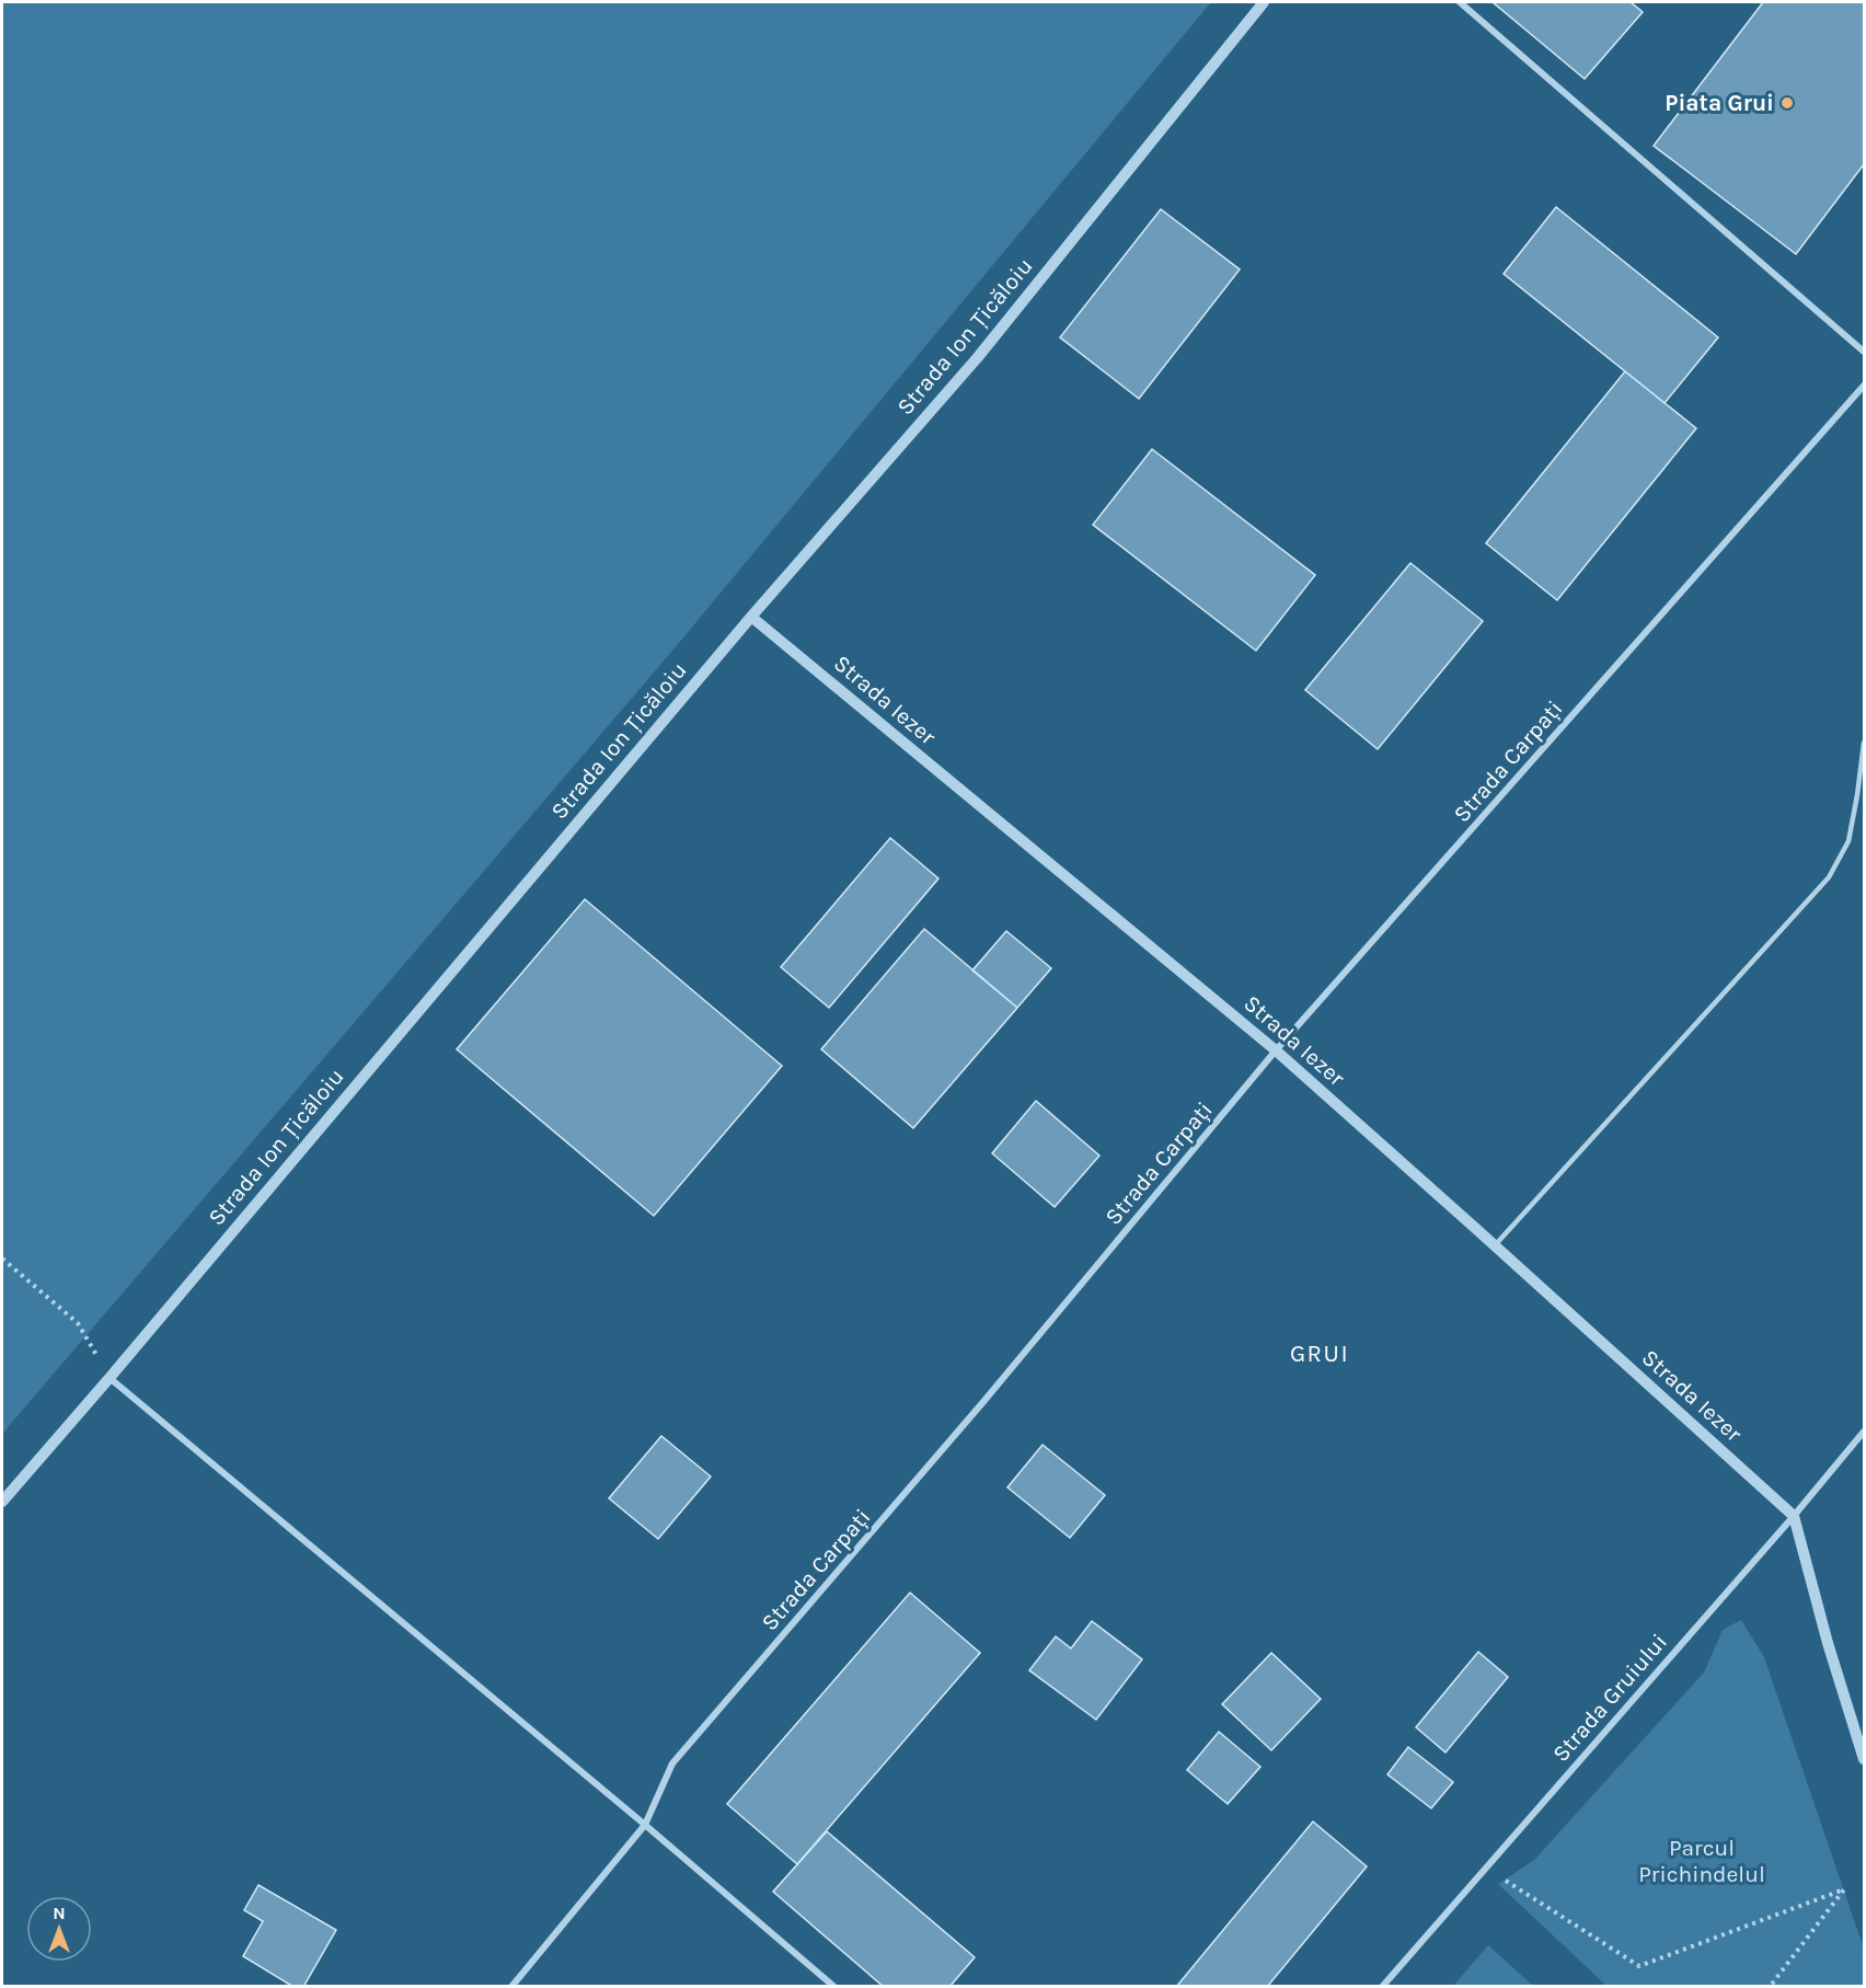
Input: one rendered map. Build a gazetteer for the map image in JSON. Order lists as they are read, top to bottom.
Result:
{
  "streets": {
    "street": [
      "Strada Ion Țicăloiu",
      "Strada Iezer",
      "Strada Carpați",
      "Strada Gruiului"
    ]
  },
  "crossings": [
    ["Strada Ion Țicăloiu", "Strada Iezer"],
    ["Strada Iezer", "Strada Carpați"],
    ["Strada Iezer", "Strada Gruiului"]
  ],
  "districts": ["GRUI"],
  "parks": ["Parcul Prichindelul"],
  "places": ["Piata Grui"],
  "north": "top"
}
